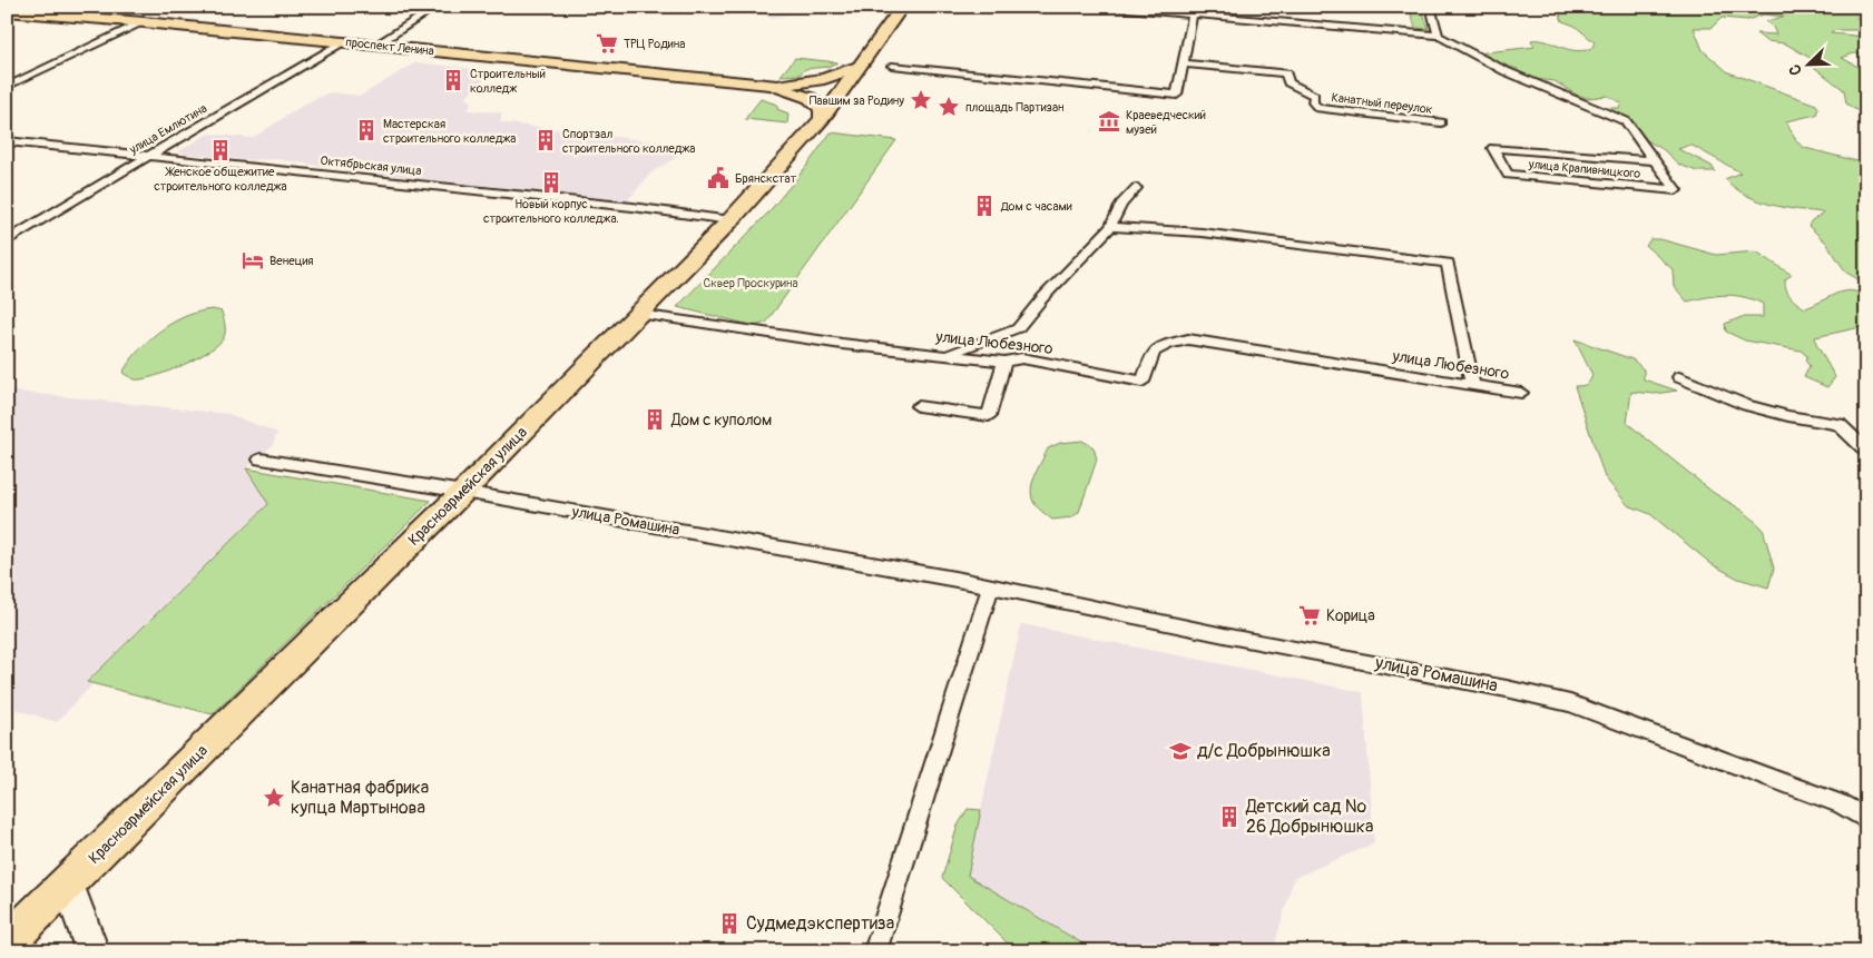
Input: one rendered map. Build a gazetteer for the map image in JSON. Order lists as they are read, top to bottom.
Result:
{
  "streets": {
    "main road": ["проспект Ленина", "Красноармейская улица"],
    "street": [
      "Канатный переулок",
      "улица Емлютина",
      "Октябрьская улица",
      "улица Крапивницкого",
      "улица Любезного",
      "улица Ромашина"
    ]
  },
  "crossings": [
    ["проспект Ленина", "улица Емлютина"],
    ["улица Емлютина", "Октябрьская улица"],
    ["Октябрьская улица", "Красноармейская улица"],
    ["улица Любезного", "Красноармейская улица"],
    ["Красноармейская улица", "улица Ромашина"]
  ],
  "parks": ["Сквер Проскурина"],
  "places": {
    "supermarket": ["ТРЦ Родина", "Корица"],
    "building": [
      "Строительный колледж",
      "Мастерская строительного колледжа",
      "Спортзал строительного колледжа",
      "Женское общежитие строительного колледжа",
      "Новый корпус строительного колледжа.",
      "Дом с часами",
      "Дом с куполом",
      "Детский сад № 26 Добрынюшка",
      "Судмедэкспертиза"
    ],
    "place": ["Павшим за Родину", "площадь Партизан", "Канатная фабрика купца Мартынова"],
    "museum": ["Краеведческий музей"],
    "public building": ["Брянскстат"],
    "hotel": ["Венеция"],
    "school or university": ["д/с Добрынюшка"]
  },
  "north": "bottom left"
}
